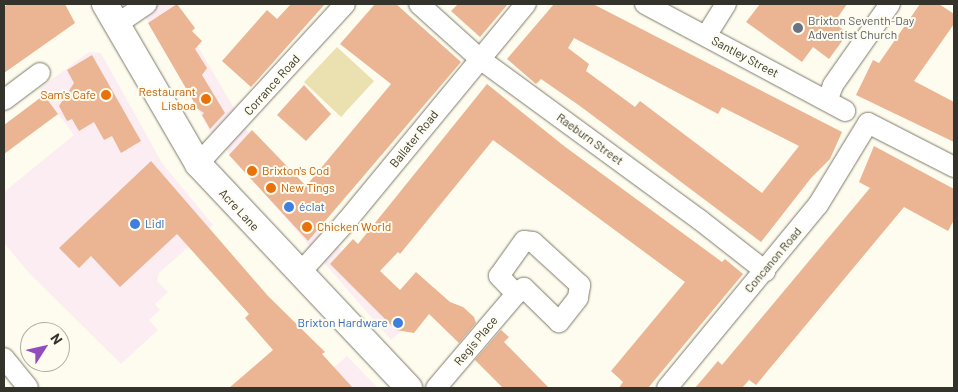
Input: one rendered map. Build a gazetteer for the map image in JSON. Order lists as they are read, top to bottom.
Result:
{
  "streets": {
    "main road": ["Acre Lane"],
    "street": [
      "Santley Street",
      "Corrance Road",
      "Ballater Road",
      "Raeburn Street",
      "Concanon Road",
      "Regis Place"
    ]
  },
  "crossings": [
    ["Corrance Road", "Acre Lane"],
    ["Ballater Road", "Raeburn Street"],
    ["Ballater Road", "Acre Lane"],
    ["Raeburn Street", "Concanon Road"]
  ],
  "places": [
    "Brixton Seventh-Day Adventist Church",
    "Sam's Cafe",
    "Restaurant Lisboa",
    "Brixton's Cod",
    "New Tings",
    "éclat",
    "Lidl",
    "Chicken World",
    "Brixton Hardware"
  ],
  "north": "top right"
}
